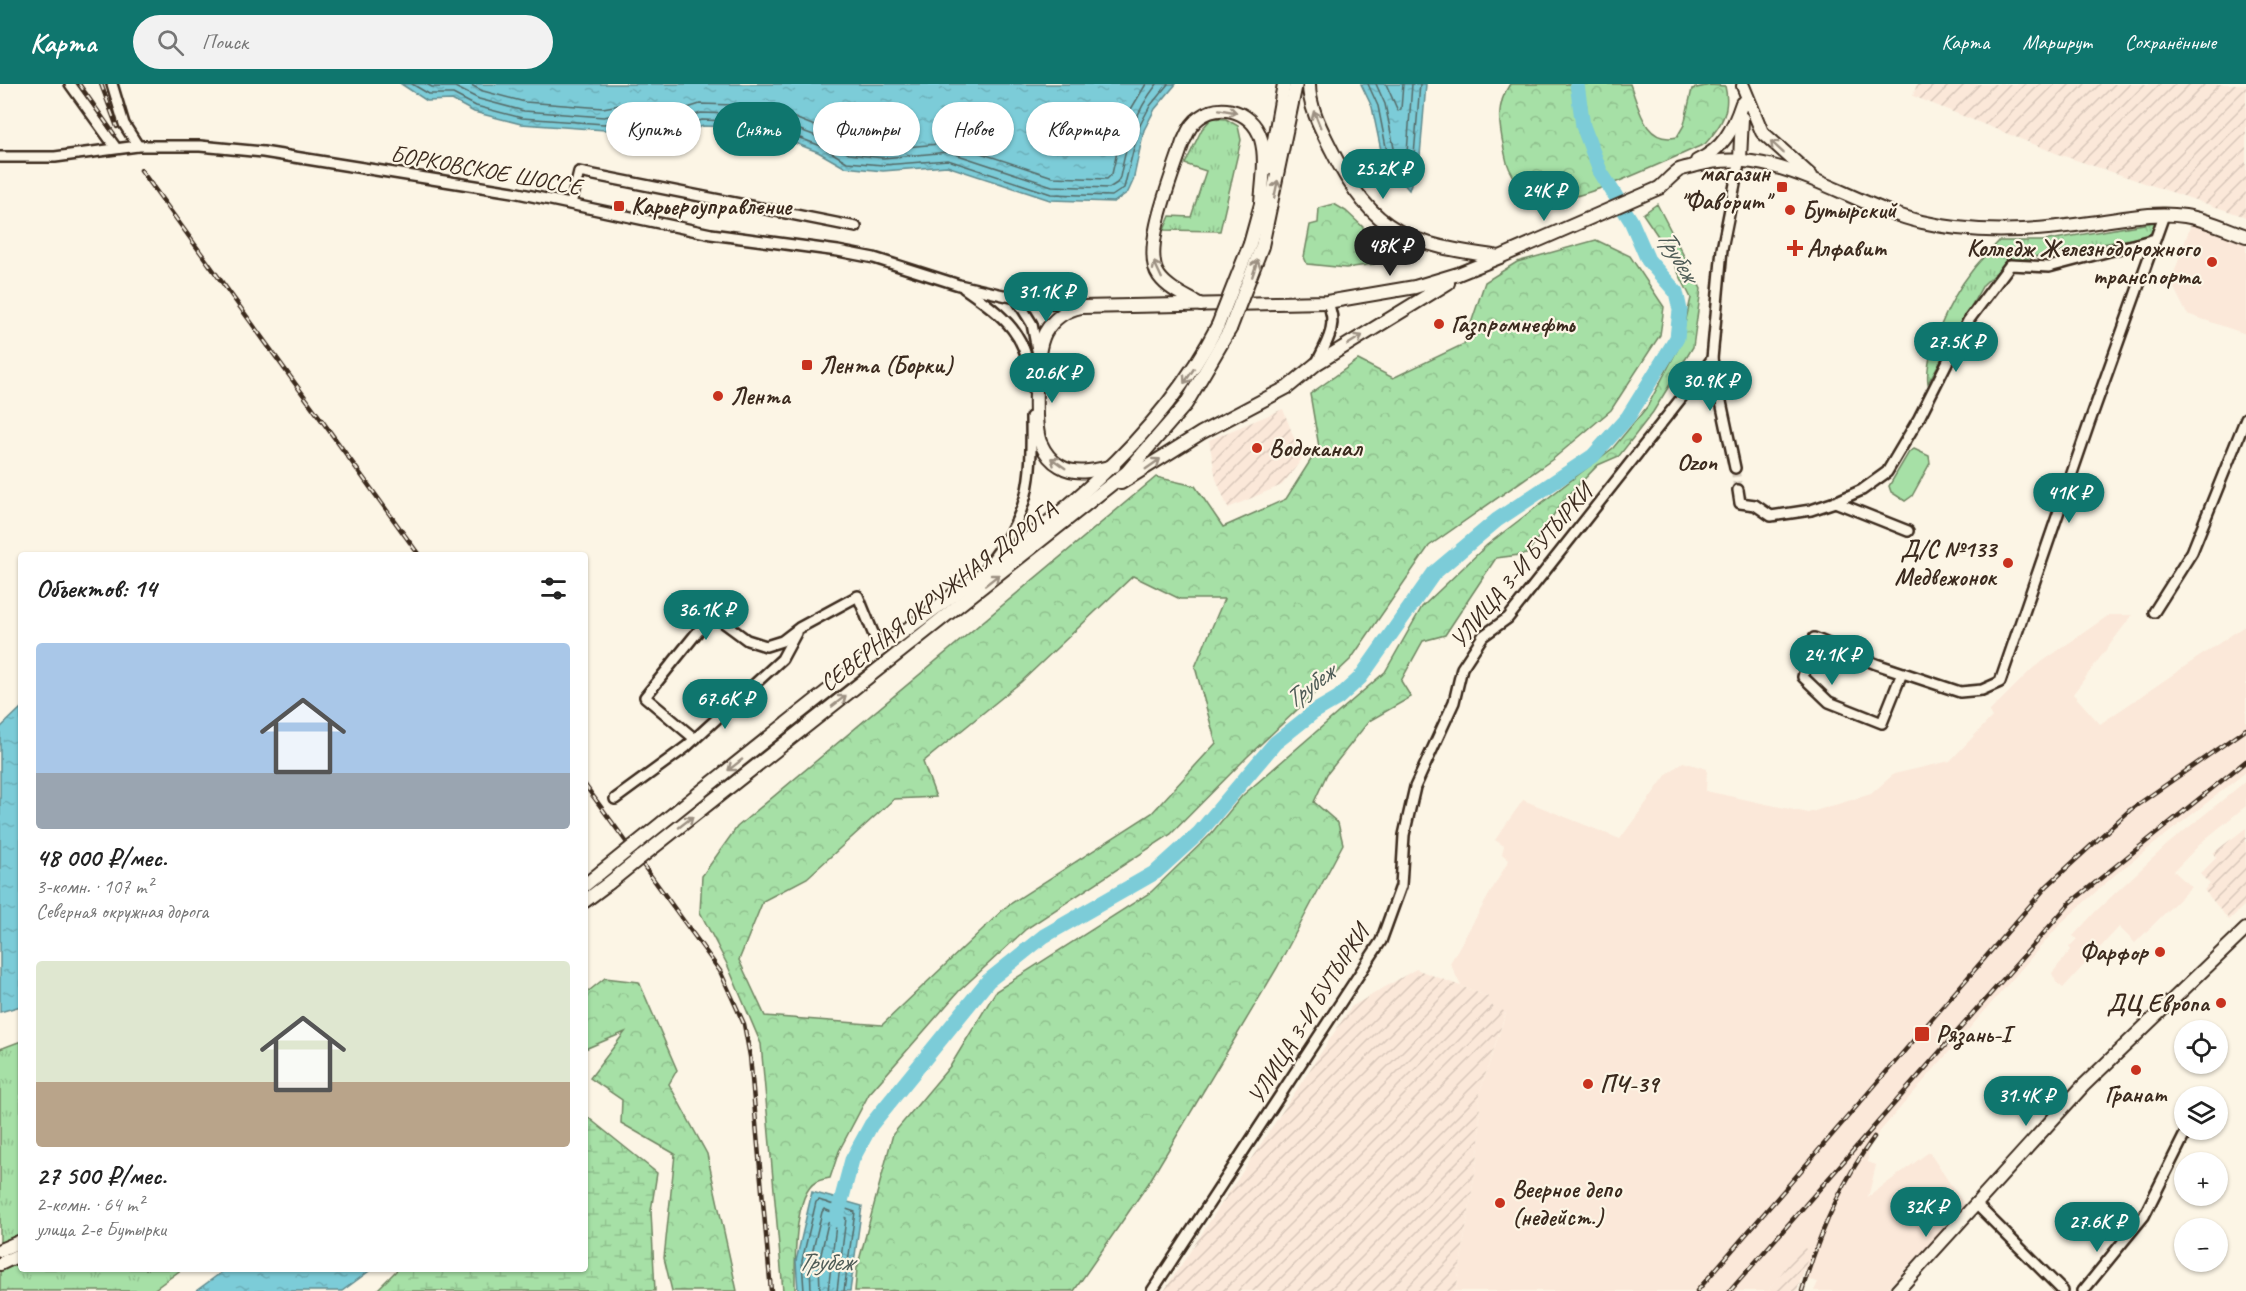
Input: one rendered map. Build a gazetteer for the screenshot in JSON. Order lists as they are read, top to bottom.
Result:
{
  "streets": {
    "main road": ["СЕВЕРНАЯ ОКРУЖНАЯ ДОРОГА"],
    "street": ["БОРКОВСКОЕ ШОССЕ", "УЛИЦА 3-И БУТЫРКИ"]
  },
  "water": ["Трубеж"],
  "places": {
    "transit": [
      "магазин \"Фаворит\"",
      "Карьероуправление",
      "Лента (Борки)",
      "Рязань-I"
    ],
    "other": [
      "Бутырский",
      "Колледж Железнодорожного транспорта",
      "Газпромнефть",
      "Лента",
      "Ozon",
      "Водоканал",
      "Д/С №133 Медвежонок",
      "Фарфор",
      "ДЦ Европа",
      "Гранат",
      "ПЧ-39",
      "Веерное депо (недейст.)"
    ],
    "health": ["Алфавит"]
  },
  "page": {
    "header": "Карта",
    "search": "Поиск",
    "nav": ["Карта", "Маршрут", "Сохранённые"],
    "chip": [
      "Купить",
      "Снять",
      "Фильтры",
      "Новое",
      "Квартира"
    ],
    "price": [
      "25.2K ₽",
      "24K ₽",
      "48K ₽",
      "31.1K ₽",
      "27.5K ₽",
      "20.6K ₽",
      "30.9K ₽",
      "41K ₽",
      "36.1K ₽",
      "24.1K ₽",
      "67.6K ₽",
      "31.4K ₽",
      "32K ₽",
      "27.6K ₽"
    ],
    "heading": "Объектов: 14",
    "list": [
      {
        "name": "48 000 ₽/мес.",
        "note": "3-комн. · 107 m² · Северная окружная дорога"
      },
      {
        "name": "27 500 ₽/мес.",
        "note": "2-комн. · 64 m² · улица 2-е Бутырки"
      }
    ],
    "map_buttons": ["+", "−"]
  }
}
